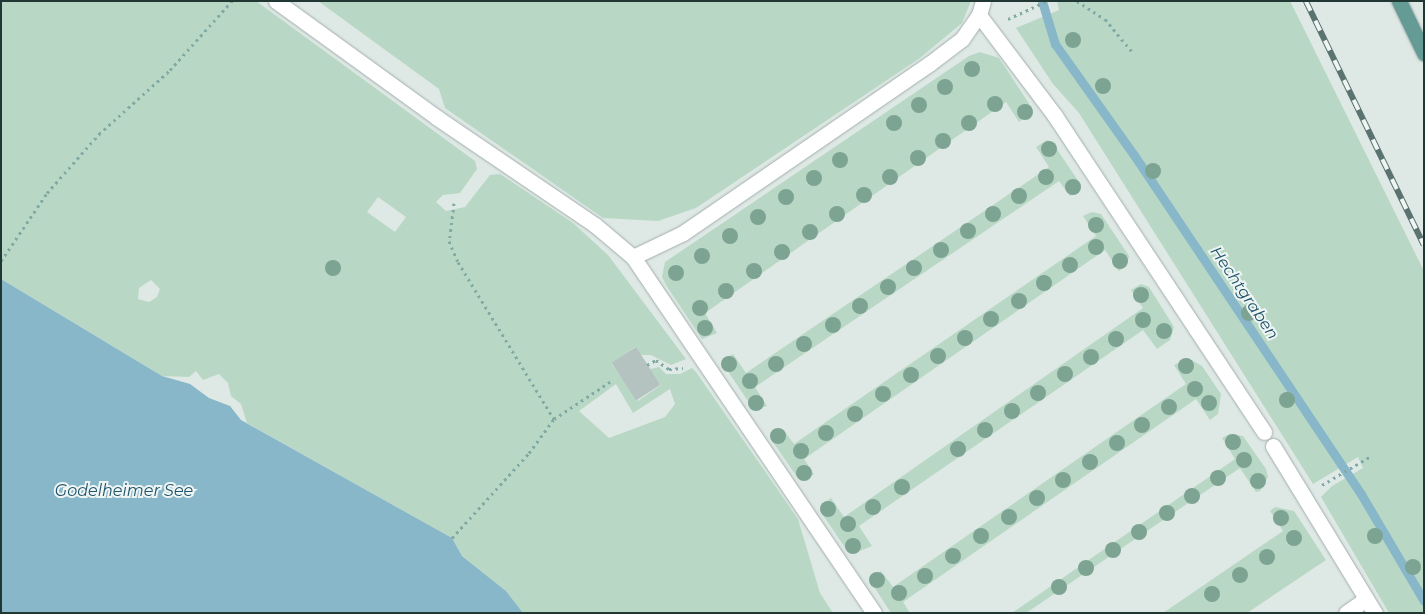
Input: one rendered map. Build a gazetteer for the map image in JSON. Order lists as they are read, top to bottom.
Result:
{
  "water": ["Hechtgraben", "Godelheimer See"]
}
